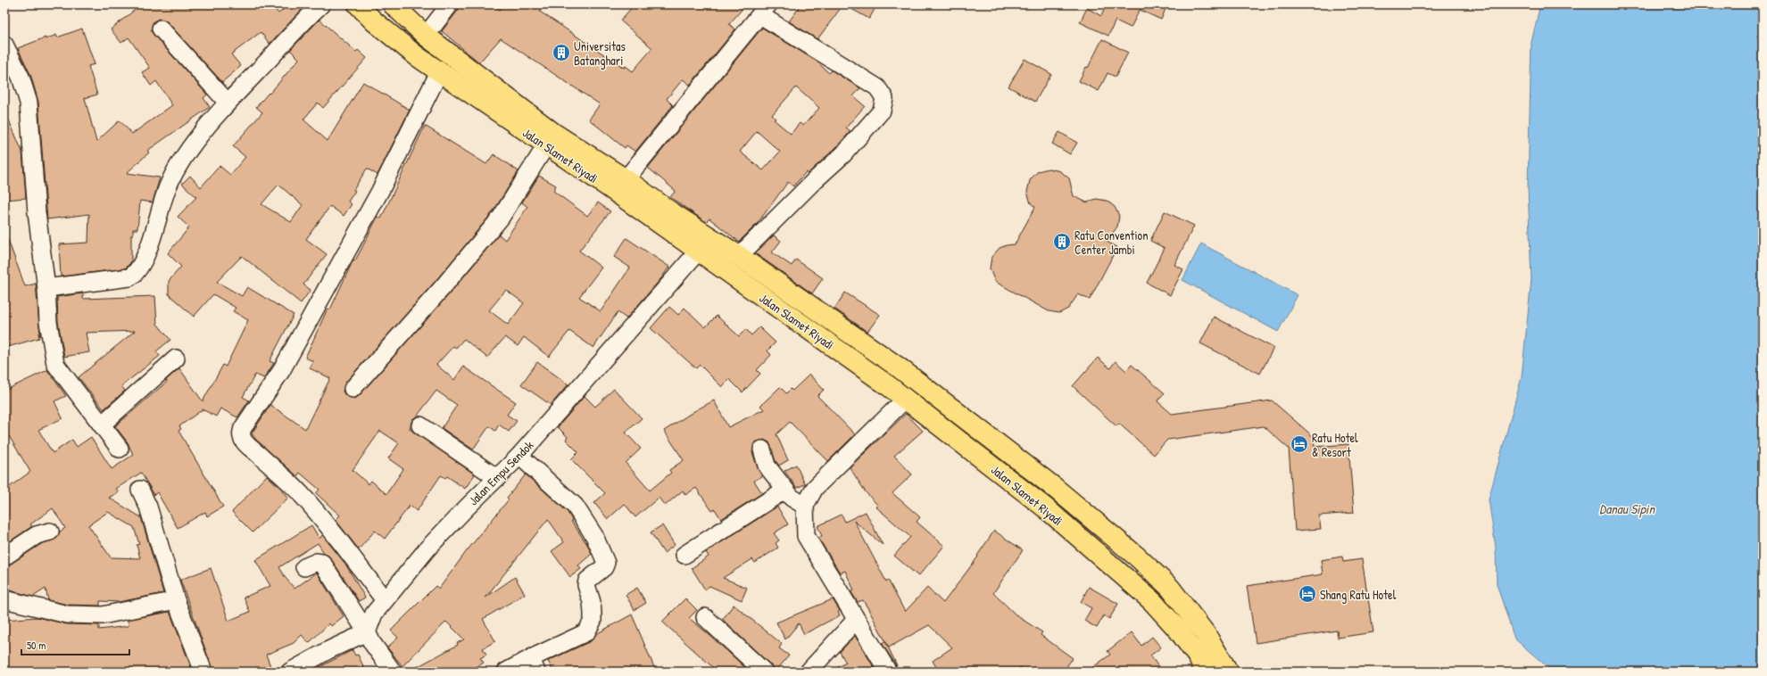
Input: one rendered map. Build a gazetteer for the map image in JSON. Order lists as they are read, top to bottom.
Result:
{
  "streets": {
    "main road": ["Jalan Slamet Riyadi"],
    "street": ["Jalan Empu Sendok"]
  },
  "crossings": [
    ["Jalan Slamet Riyadi", "Jalan Empu Sendok"]
  ],
  "water": ["Danau Sipin"],
  "places": {
    "building": ["Universitas Batanghari", "Ratu Convention Center Jambi"],
    "hotel": ["Ratu Hotel & Resort", "Shang Ratu Hotel"]
  },
  "scale_bar": "50 m"
}
